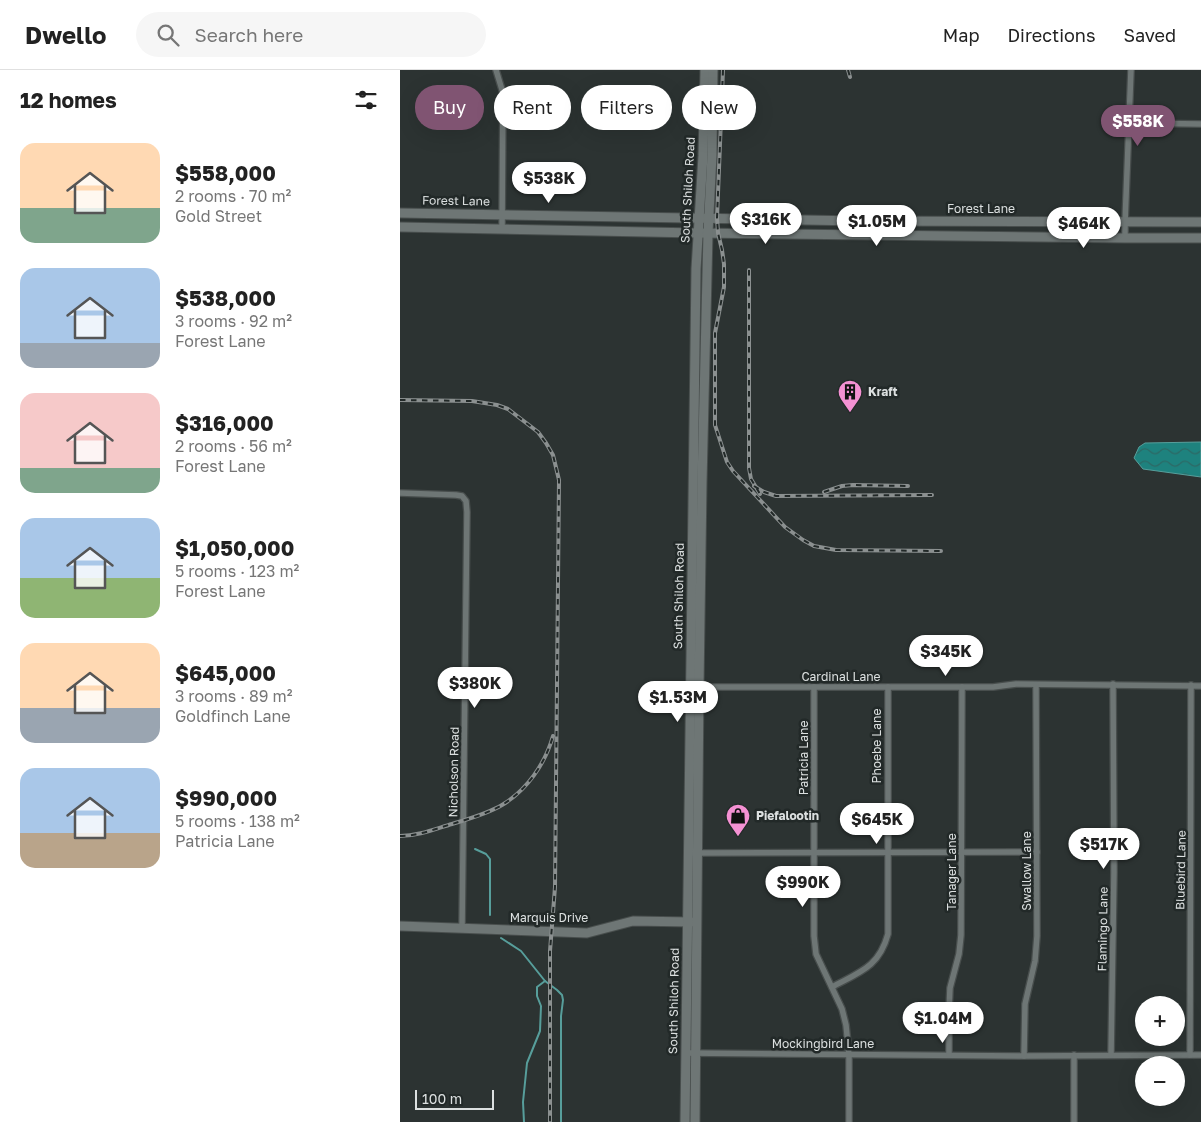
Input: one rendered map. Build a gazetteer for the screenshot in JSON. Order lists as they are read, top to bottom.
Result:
{
  "streets": {
    "main road": ["South Shiloh Road", "Forest Lane", "Marquis Drive"],
    "street": [
      "Cardinal Lane",
      "Phoebe Lane",
      "Patricia Lane",
      "Nicholson Road",
      "Bluebird Lane",
      "Swallow Lane",
      "Tanager Lane",
      "Flamingo Lane",
      "Mockingbird Lane"
    ]
  },
  "crossings": [
    ["South Shiloh Road", "Forest Lane"],
    ["South Shiloh Road", "Cardinal Lane"],
    ["South Shiloh Road", "Marquis Drive"],
    ["South Shiloh Road", "Mockingbird Lane"],
    ["Cardinal Lane", "Phoebe Lane"],
    ["Cardinal Lane", "Patricia Lane"],
    ["Cardinal Lane", "Bluebird Lane"],
    ["Cardinal Lane", "Swallow Lane"],
    ["Cardinal Lane", "Tanager Lane"],
    ["Cardinal Lane", "Flamingo Lane"],
    ["Phoebe Lane", "Patricia Lane"],
    ["Patricia Lane", "Mockingbird Lane"],
    ["Nicholson Road", "Marquis Drive"],
    ["Bluebird Lane", "Mockingbird Lane"],
    ["Swallow Lane", "Mockingbird Lane"],
    ["Tanager Lane", "Mockingbird Lane"],
    ["Flamingo Lane", "Mockingbird Lane"]
  ],
  "places": {
    "building": ["Kraft"],
    "shop": ["Piefalootin"]
  },
  "scale_bar": "100 m",
  "page": {
    "header": "Dwello",
    "search": "Search here",
    "nav": ["Map", "Directions", "Saved"],
    "heading": "12 homes",
    "chip": [
      "Buy",
      "Rent",
      "Filters",
      "New"
    ],
    "price": [
      "$558K",
      "$538K",
      "$316K",
      "$1.05M",
      "$464K",
      "$345K",
      "$380K",
      "$1.53M",
      "$645K",
      "$517K",
      "$990K",
      "$1.04M"
    ],
    "list": [
      {
        "name": "$558,000",
        "note": "2 rooms · 70 m² · Gold Street"
      },
      {
        "name": "$538,000",
        "note": "3 rooms · 92 m² · Forest Lane"
      },
      {
        "name": "$316,000",
        "note": "2 rooms · 56 m² · Forest Lane"
      },
      {
        "name": "$1,050,000",
        "note": "5 rooms · 123 m² · Forest Lane"
      },
      {
        "name": "$645,000",
        "note": "3 rooms · 89 m² · Goldfinch Lane"
      },
      {
        "name": "$990,000",
        "note": "5 rooms · 138 m² · Patricia Lane"
      }
    ],
    "map_buttons": ["+", "−"],
    "scale": "100 m"
  }
}
